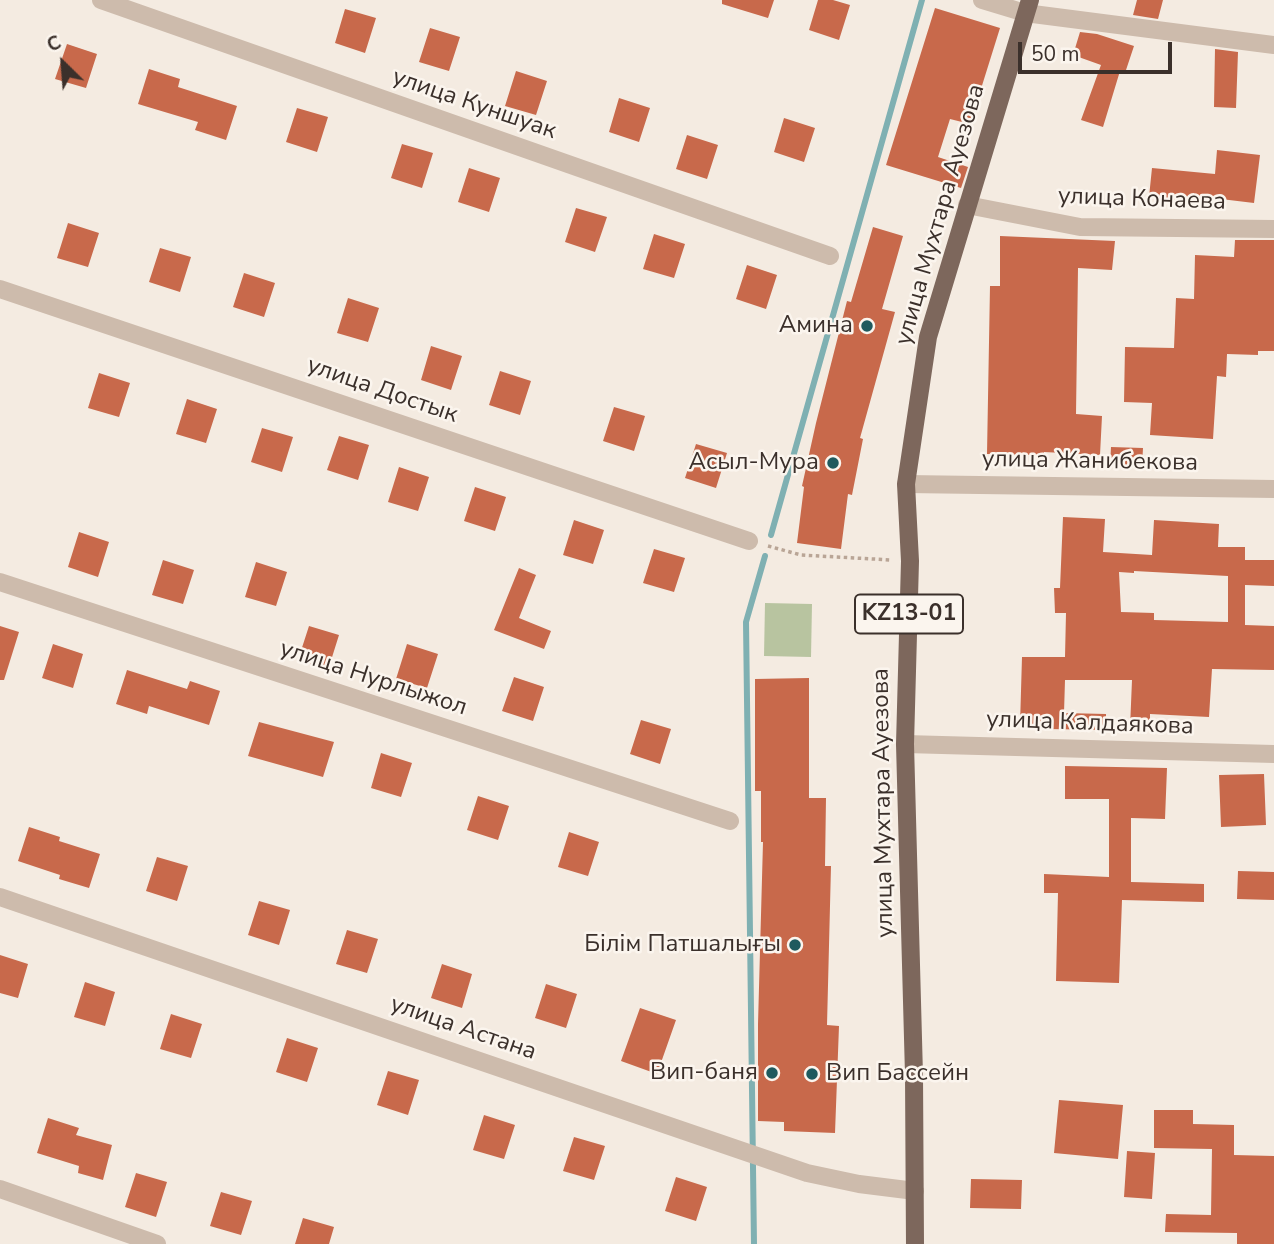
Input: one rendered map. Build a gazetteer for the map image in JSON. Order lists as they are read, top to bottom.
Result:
{
  "streets": {
    "main road": ["улица Мухтара Ауезова", "KZ13-01"],
    "street": [
      "улица Куншуак",
      "улица Конаева",
      "улица Достык",
      "улица Жанибекова",
      "улица Нурлыжол",
      "улица Калдаякова",
      "улица Астана"
    ]
  },
  "crossings": [
    ["улица Конаева", "улица Мухтара Ауезова"],
    ["улица Мухтара Ауезова", "улица Жанибекова"],
    ["улица Мухтара Ауезова", "улица Калдаякова"],
    ["улица Мухтара Ауезова", "улица Астана"]
  ],
  "places": [
    "Амина",
    "Асыл-Мура",
    "Білім Патшалығы",
    "Вип-баня",
    "Вип Бассейн"
  ],
  "scale_bar": "50 m",
  "north": "top left"
}
